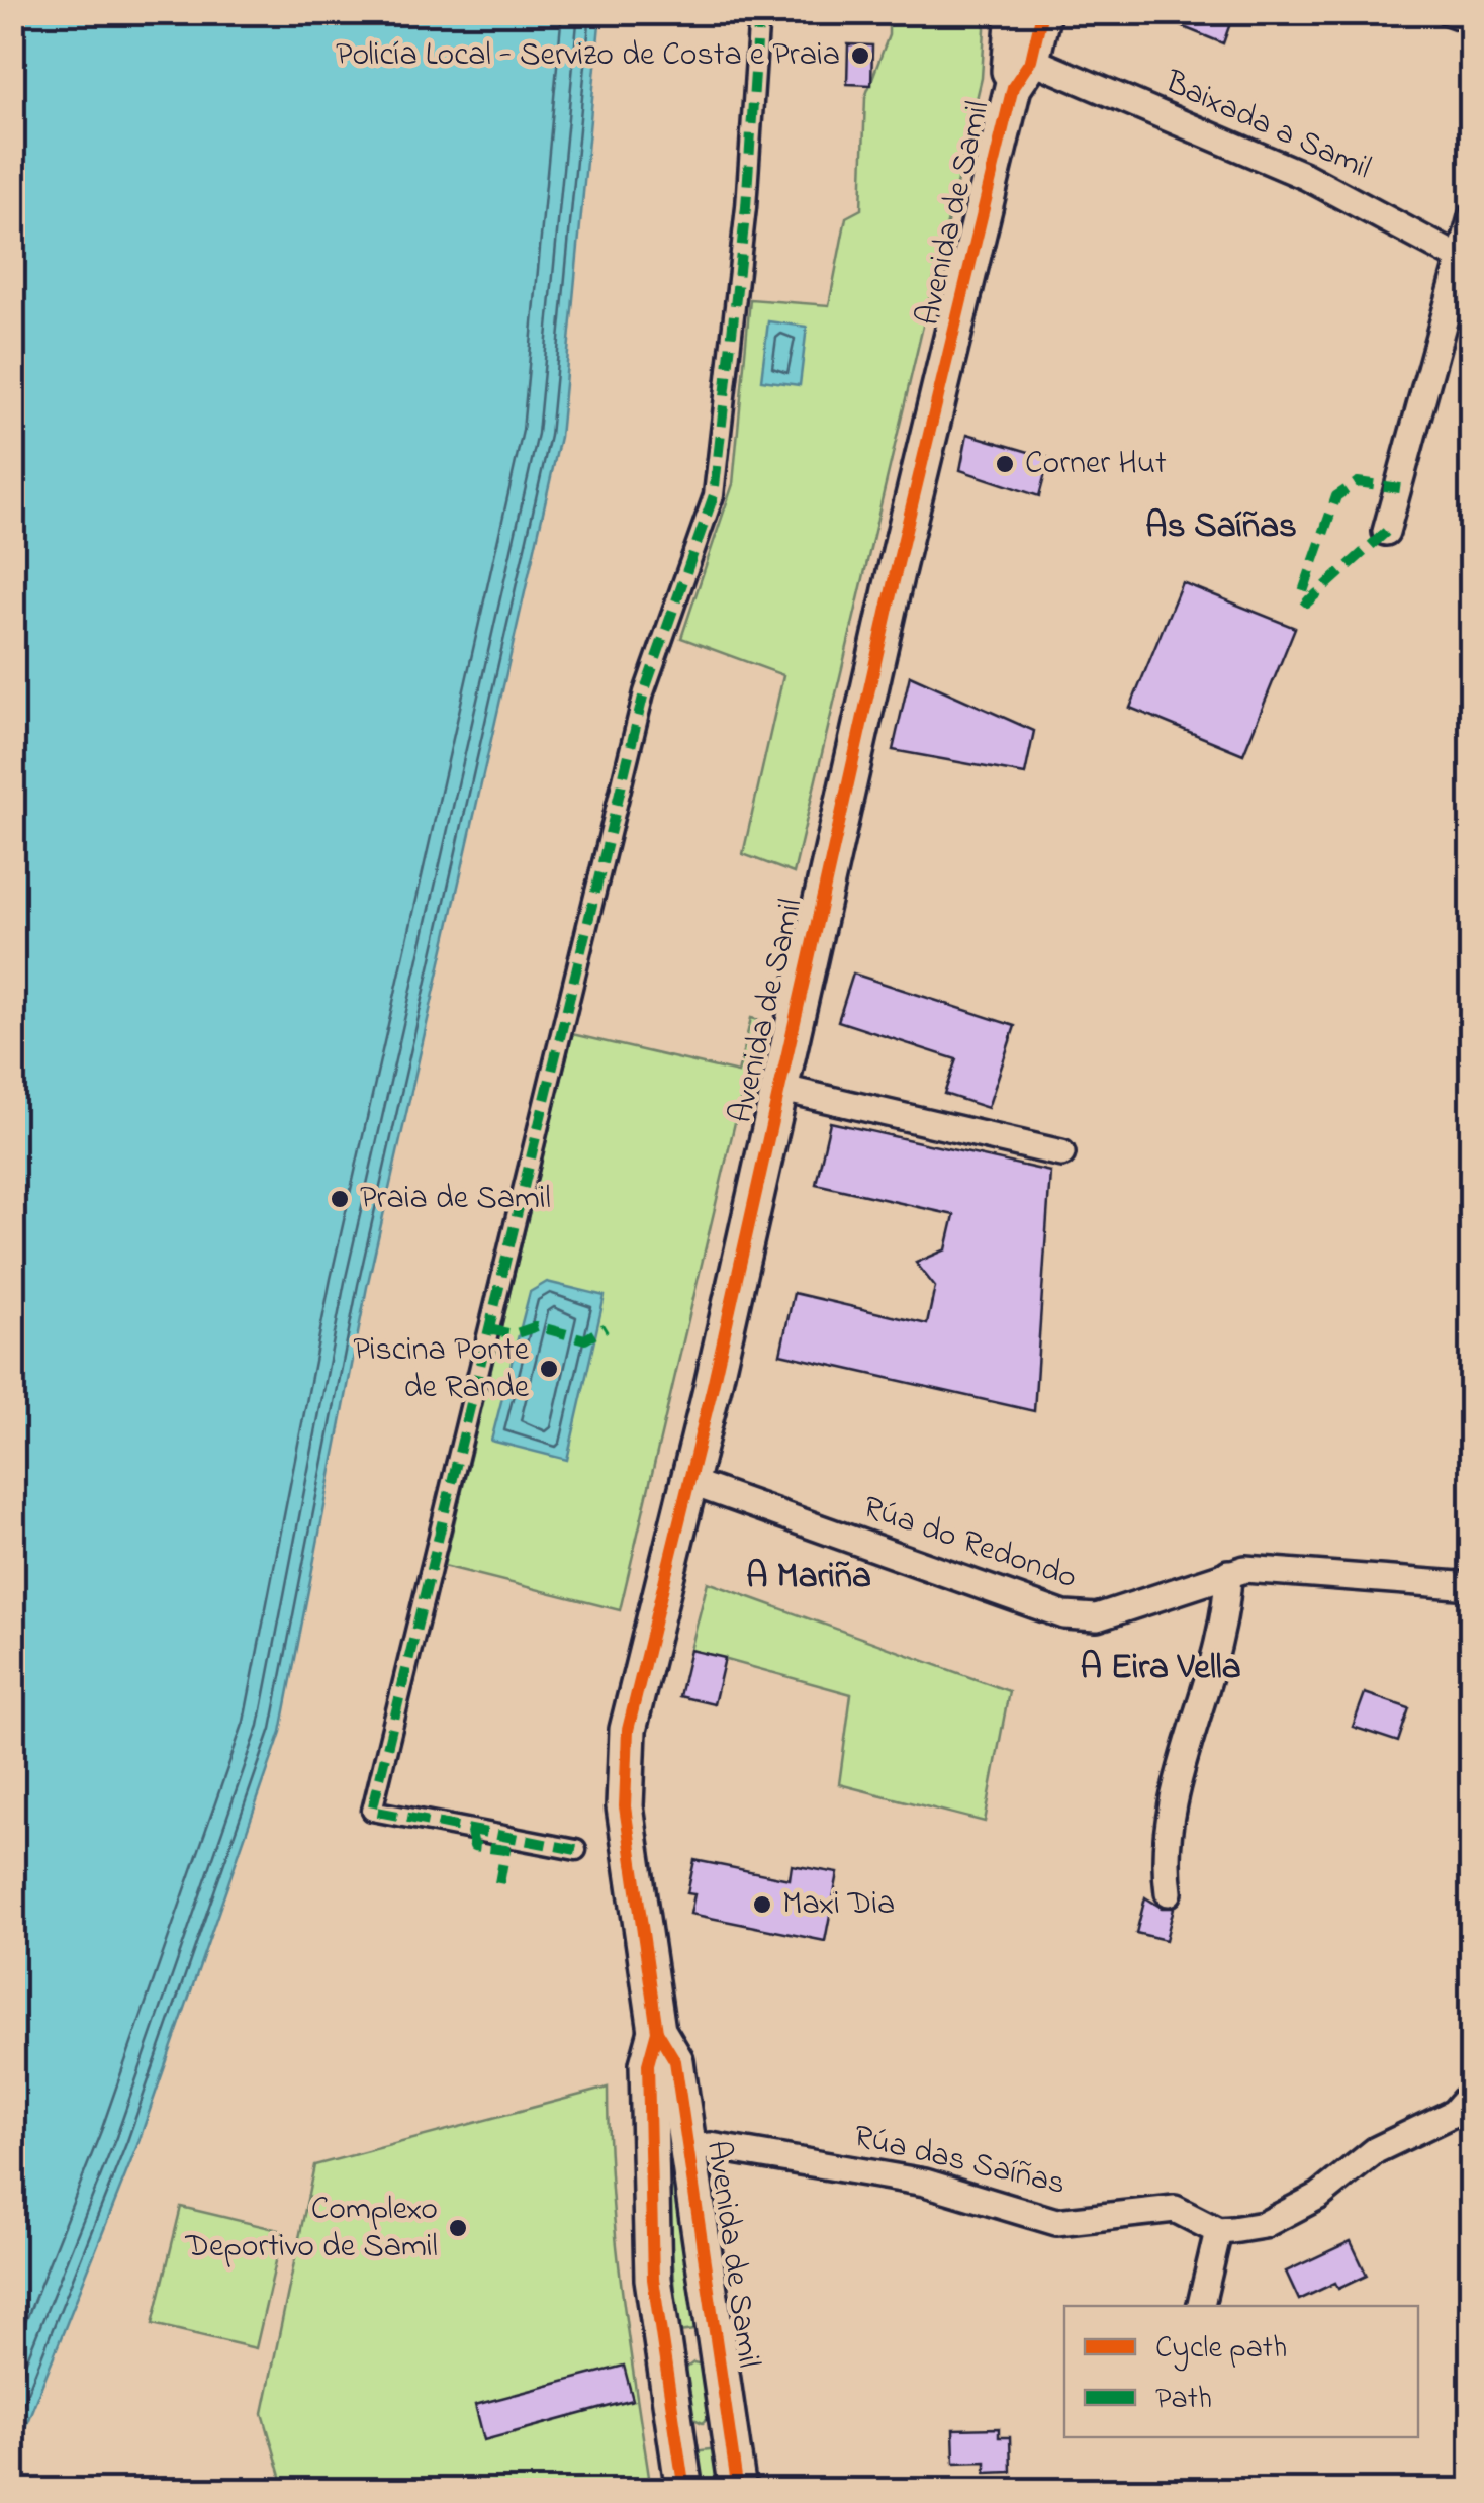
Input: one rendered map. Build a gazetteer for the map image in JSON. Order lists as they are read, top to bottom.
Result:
{
  "streets": {
    "main road": ["Avenida de Samil"],
    "street": ["Baixada a Samil", "Rúa do Redondo", "Rúa das Saíñas"]
  },
  "crossings": [
    ["Baixada a Samil", "Avenida de Samil"],
    ["Avenida de Samil", "Rúa do Redondo"],
    ["Avenida de Samil", "Rúa das Saíñas"]
  ],
  "districts": ["As Saíñas", "A Mariña", "A Eira Vella"],
  "places": [
    "Policía Local - Servizo de Costa e Praia",
    "Corner Hut",
    "Praia de Samil",
    "Piscina Ponte de Rande",
    "Maxi Dia",
    "Complexo Deportivo de Samil"
  ],
  "legend": ["Cycle path", "Path"]
}
